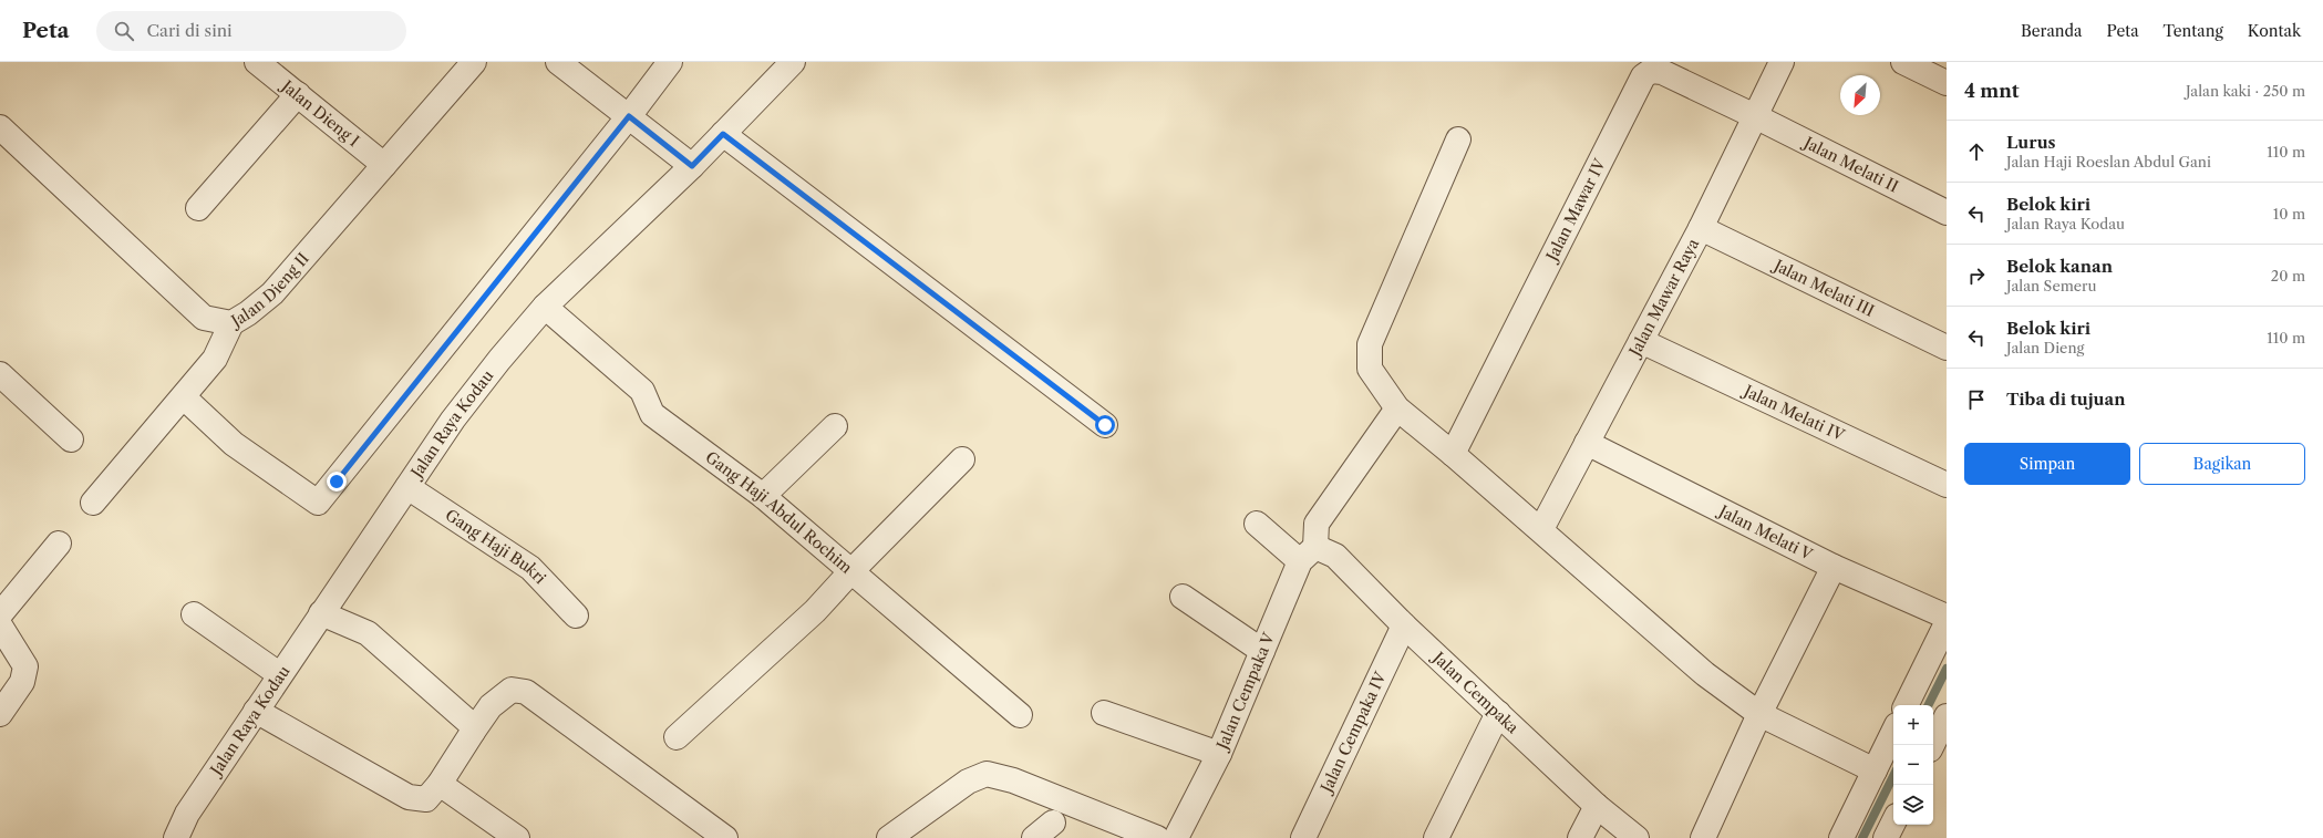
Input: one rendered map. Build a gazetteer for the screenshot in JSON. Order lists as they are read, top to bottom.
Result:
{
  "streets": {
    "street": [
      "Jalan Dieng I",
      "Jalan Melati II",
      "Jalan Mawar IV",
      "Jalan Dieng II",
      "Jalan Melati III",
      "Jalan Mawar Raya",
      "Jalan Melati IV",
      "Jalan Raya Kodau",
      "Gang Haji Abdul Rochim",
      "Jalan Melati V",
      "Gang Haji Bukri",
      "Jalan Cempaka V",
      "Jalan Cempaka",
      "Jalan Cempaka IV"
    ]
  },
  "crossings": [
    ["Jalan Dieng I", "Jalan Dieng II"],
    ["Jalan Melati II", "Jalan Mawar IV"],
    ["Jalan Melati II", "Jalan Mawar Raya"],
    ["Jalan Mawar IV", "Jalan Mawar Raya"],
    ["Jalan Melati III", "Jalan Mawar Raya"],
    ["Jalan Mawar Raya", "Jalan Melati IV"],
    ["Jalan Mawar Raya", "Jalan Melati V"],
    ["Jalan Raya Kodau", "Gang Haji Abdul Rochim"],
    ["Jalan Raya Kodau", "Gang Haji Bukri"],
    ["Jalan Cempaka V", "Jalan Cempaka"],
    ["Jalan Cempaka", "Jalan Cempaka IV"]
  ],
  "north": "bottom left",
  "page": {
    "header": "Peta",
    "search": "Cari di sini",
    "nav": [
      "Beranda",
      "Peta",
      "Tentang",
      "Kontak"
    ],
    "heading": ["4 mnt", "Jalan kaki · 250 m"],
    "list": [
      ["Lurus", "Jalan Haji Roeslan Abdul Gani", "110 m"],
      ["Belok kiri", "Jalan Raya Kodau", "10 m"],
      ["Belok kanan", "Jalan Semeru", "20 m"],
      ["Belok kiri", "Jalan Dieng", "110 m"],
      "Tiba di tujuan"
    ],
    "buttons": ["Simpan", "Bagikan"],
    "map_buttons": ["+", "−"]
  }
}
